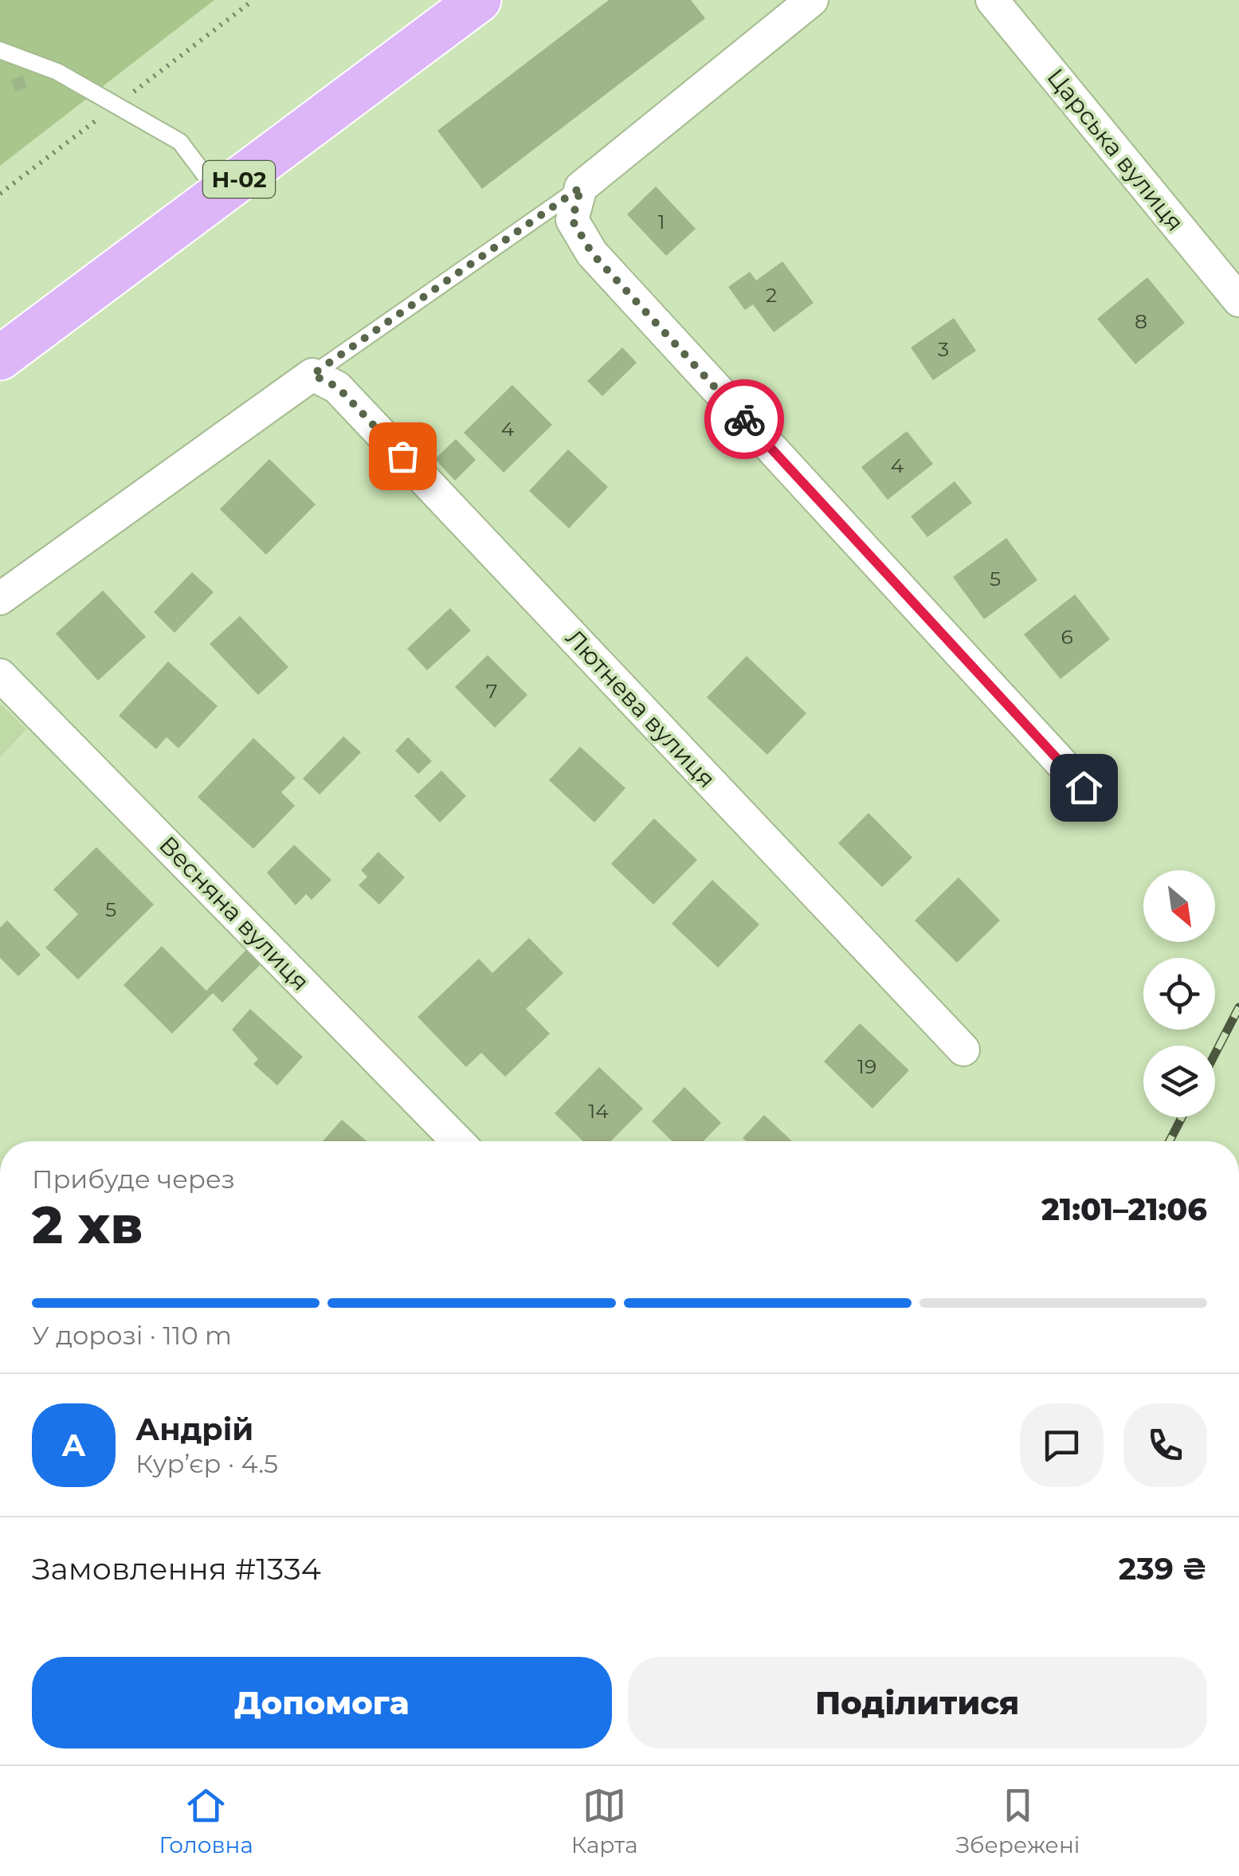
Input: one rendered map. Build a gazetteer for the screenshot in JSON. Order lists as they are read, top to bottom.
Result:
{
  "streets": {
    "main road": ["Н-02"],
    "street": ["Царська вулиця", "Лютнева вулиця", "Весняна вулиця"]
  },
  "house_numbers": [
    "1",
    "2",
    "8",
    "3",
    "4",
    "4",
    "5",
    "6",
    "7",
    "5",
    "19",
    "14"
  ],
  "north": "bottom right",
  "page": {
    "heading": ["2 хв", "Прибуде через", "21:01–21:06"],
    "panel": [
      "Андрій",
      "Кур’єр · 4.5",
      "Замовлення #1334",
      "239 ₴"
    ],
    "bar": "У дорозі · 110 m",
    "round": "А",
    "buttons": ["Допомога", "Поділитися"],
    "tabs": ["Головна", "Карта", "Збережені"]
  }
}
